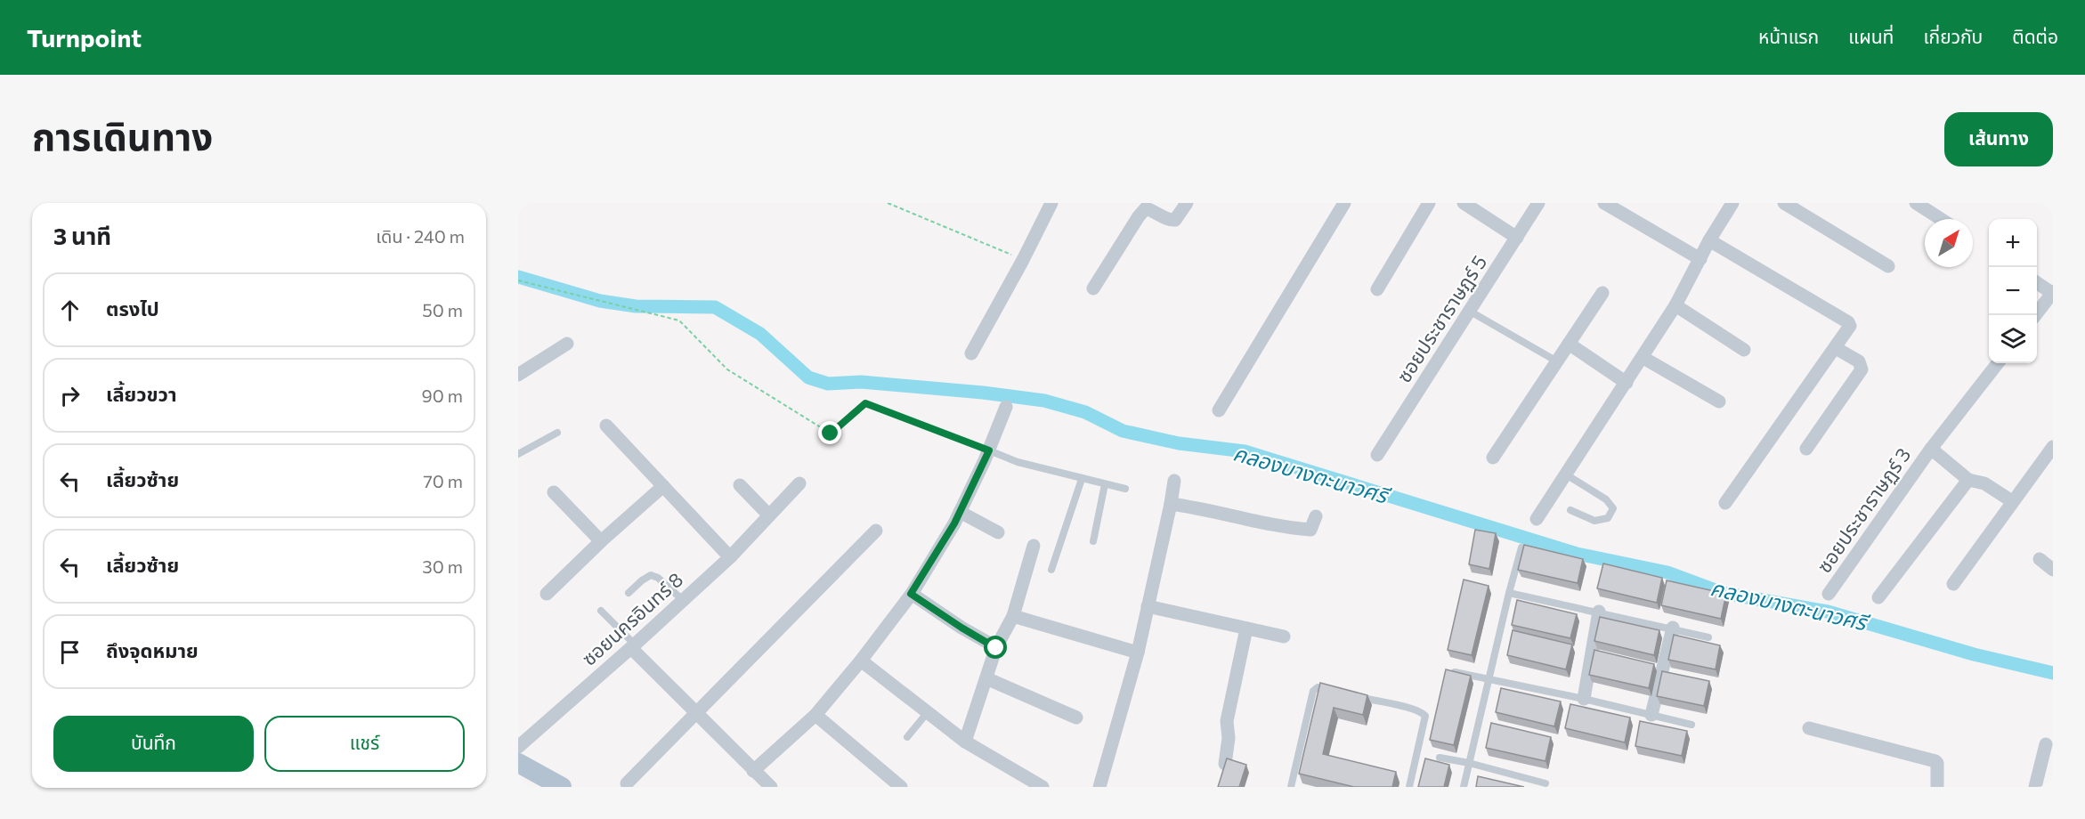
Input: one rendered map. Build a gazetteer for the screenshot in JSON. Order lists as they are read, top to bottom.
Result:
{
  "streets": {
    "street": ["ซอยประชาราษฏร์ 5", "ซอยประชาราษฏร์ 3", "ซอยนครอินทร์ 8"]
  },
  "water": ["คลองบางตะนาวศรี"],
  "north": "top right",
  "page": {
    "header": "Turnpoint",
    "nav": [
      "หน้าแรก",
      "แผนที่",
      "เกี่ยวกับ",
      "ติดต่อ"
    ],
    "title": "การเดินทาง",
    "buttons": [
      "เส้นทาง",
      ["บันทึก", "แชร์"]
    ],
    "heading": ["3 นาที", "เดิน · 240 m"],
    "map_buttons": ["+", "−"],
    "list": [
      ["ตรงไป", "50 m"],
      ["เลี้ยวขวา", "90 m"],
      ["เลี้ยวซ้าย", "70 m"],
      ["เลี้ยวซ้าย", "30 m"],
      "ถึงจุดหมาย"
    ]
  }
}
